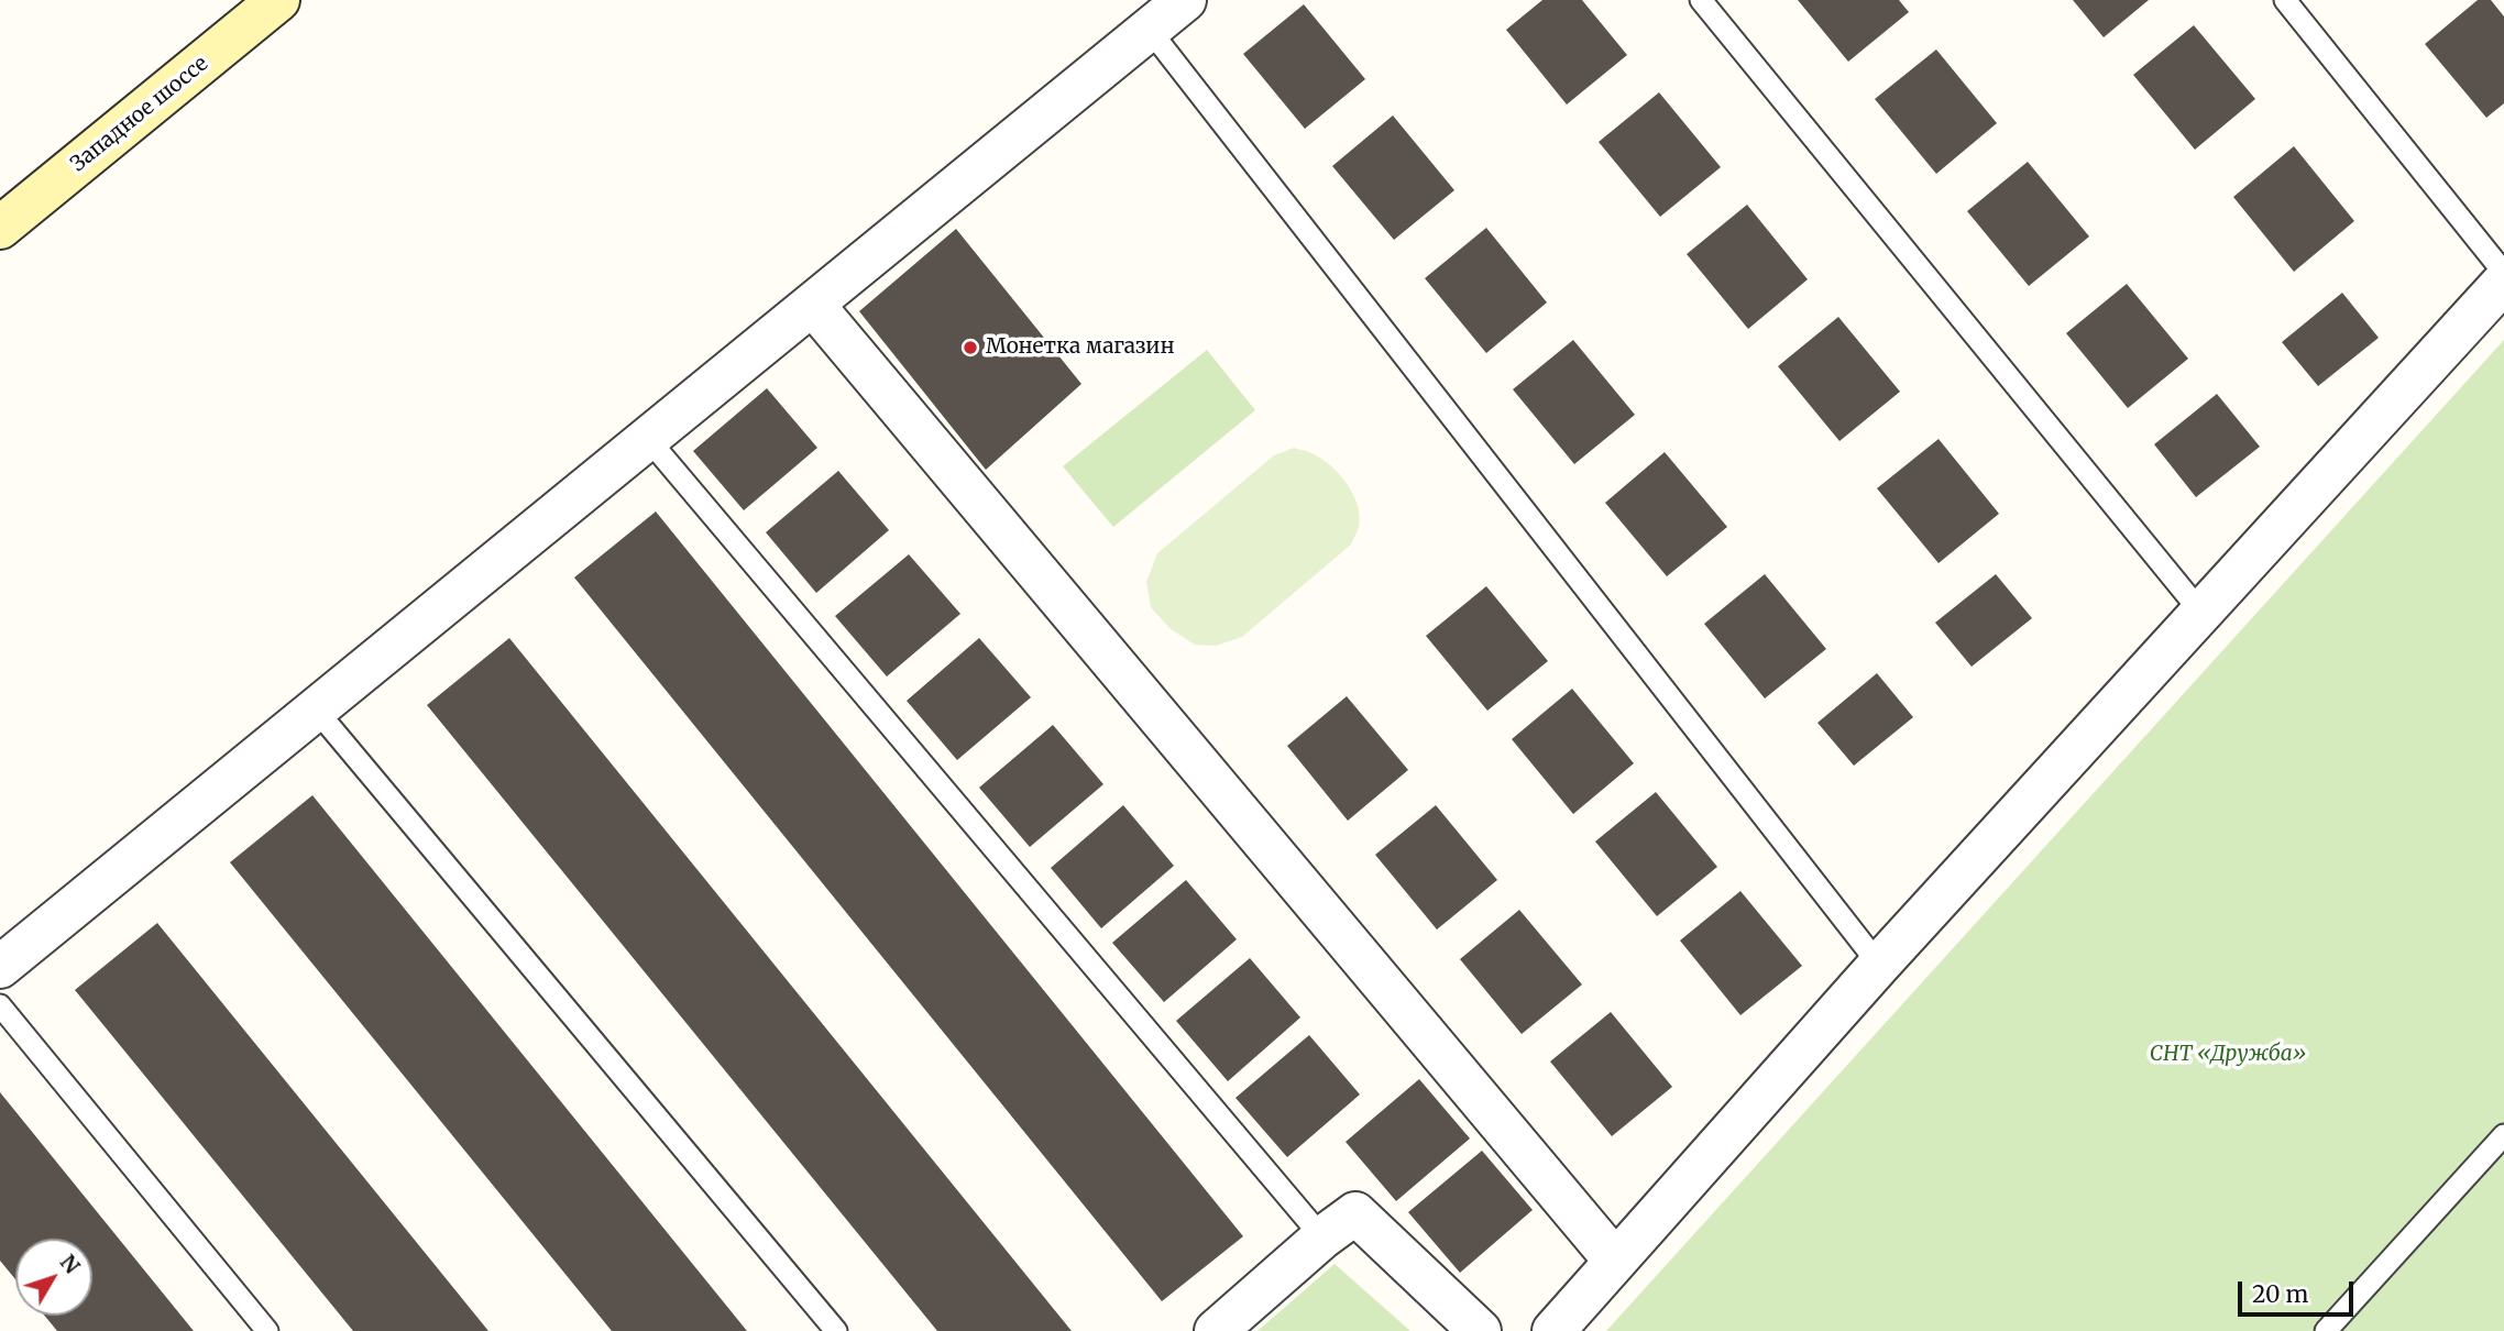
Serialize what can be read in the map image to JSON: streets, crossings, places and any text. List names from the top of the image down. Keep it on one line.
{"streets":{"main road":["Западное шоссе"]},"parks":["СНТ «Дружба»"],"places":["Монетка магазин"],"scale_bar":"20 m","north":"top right"}
